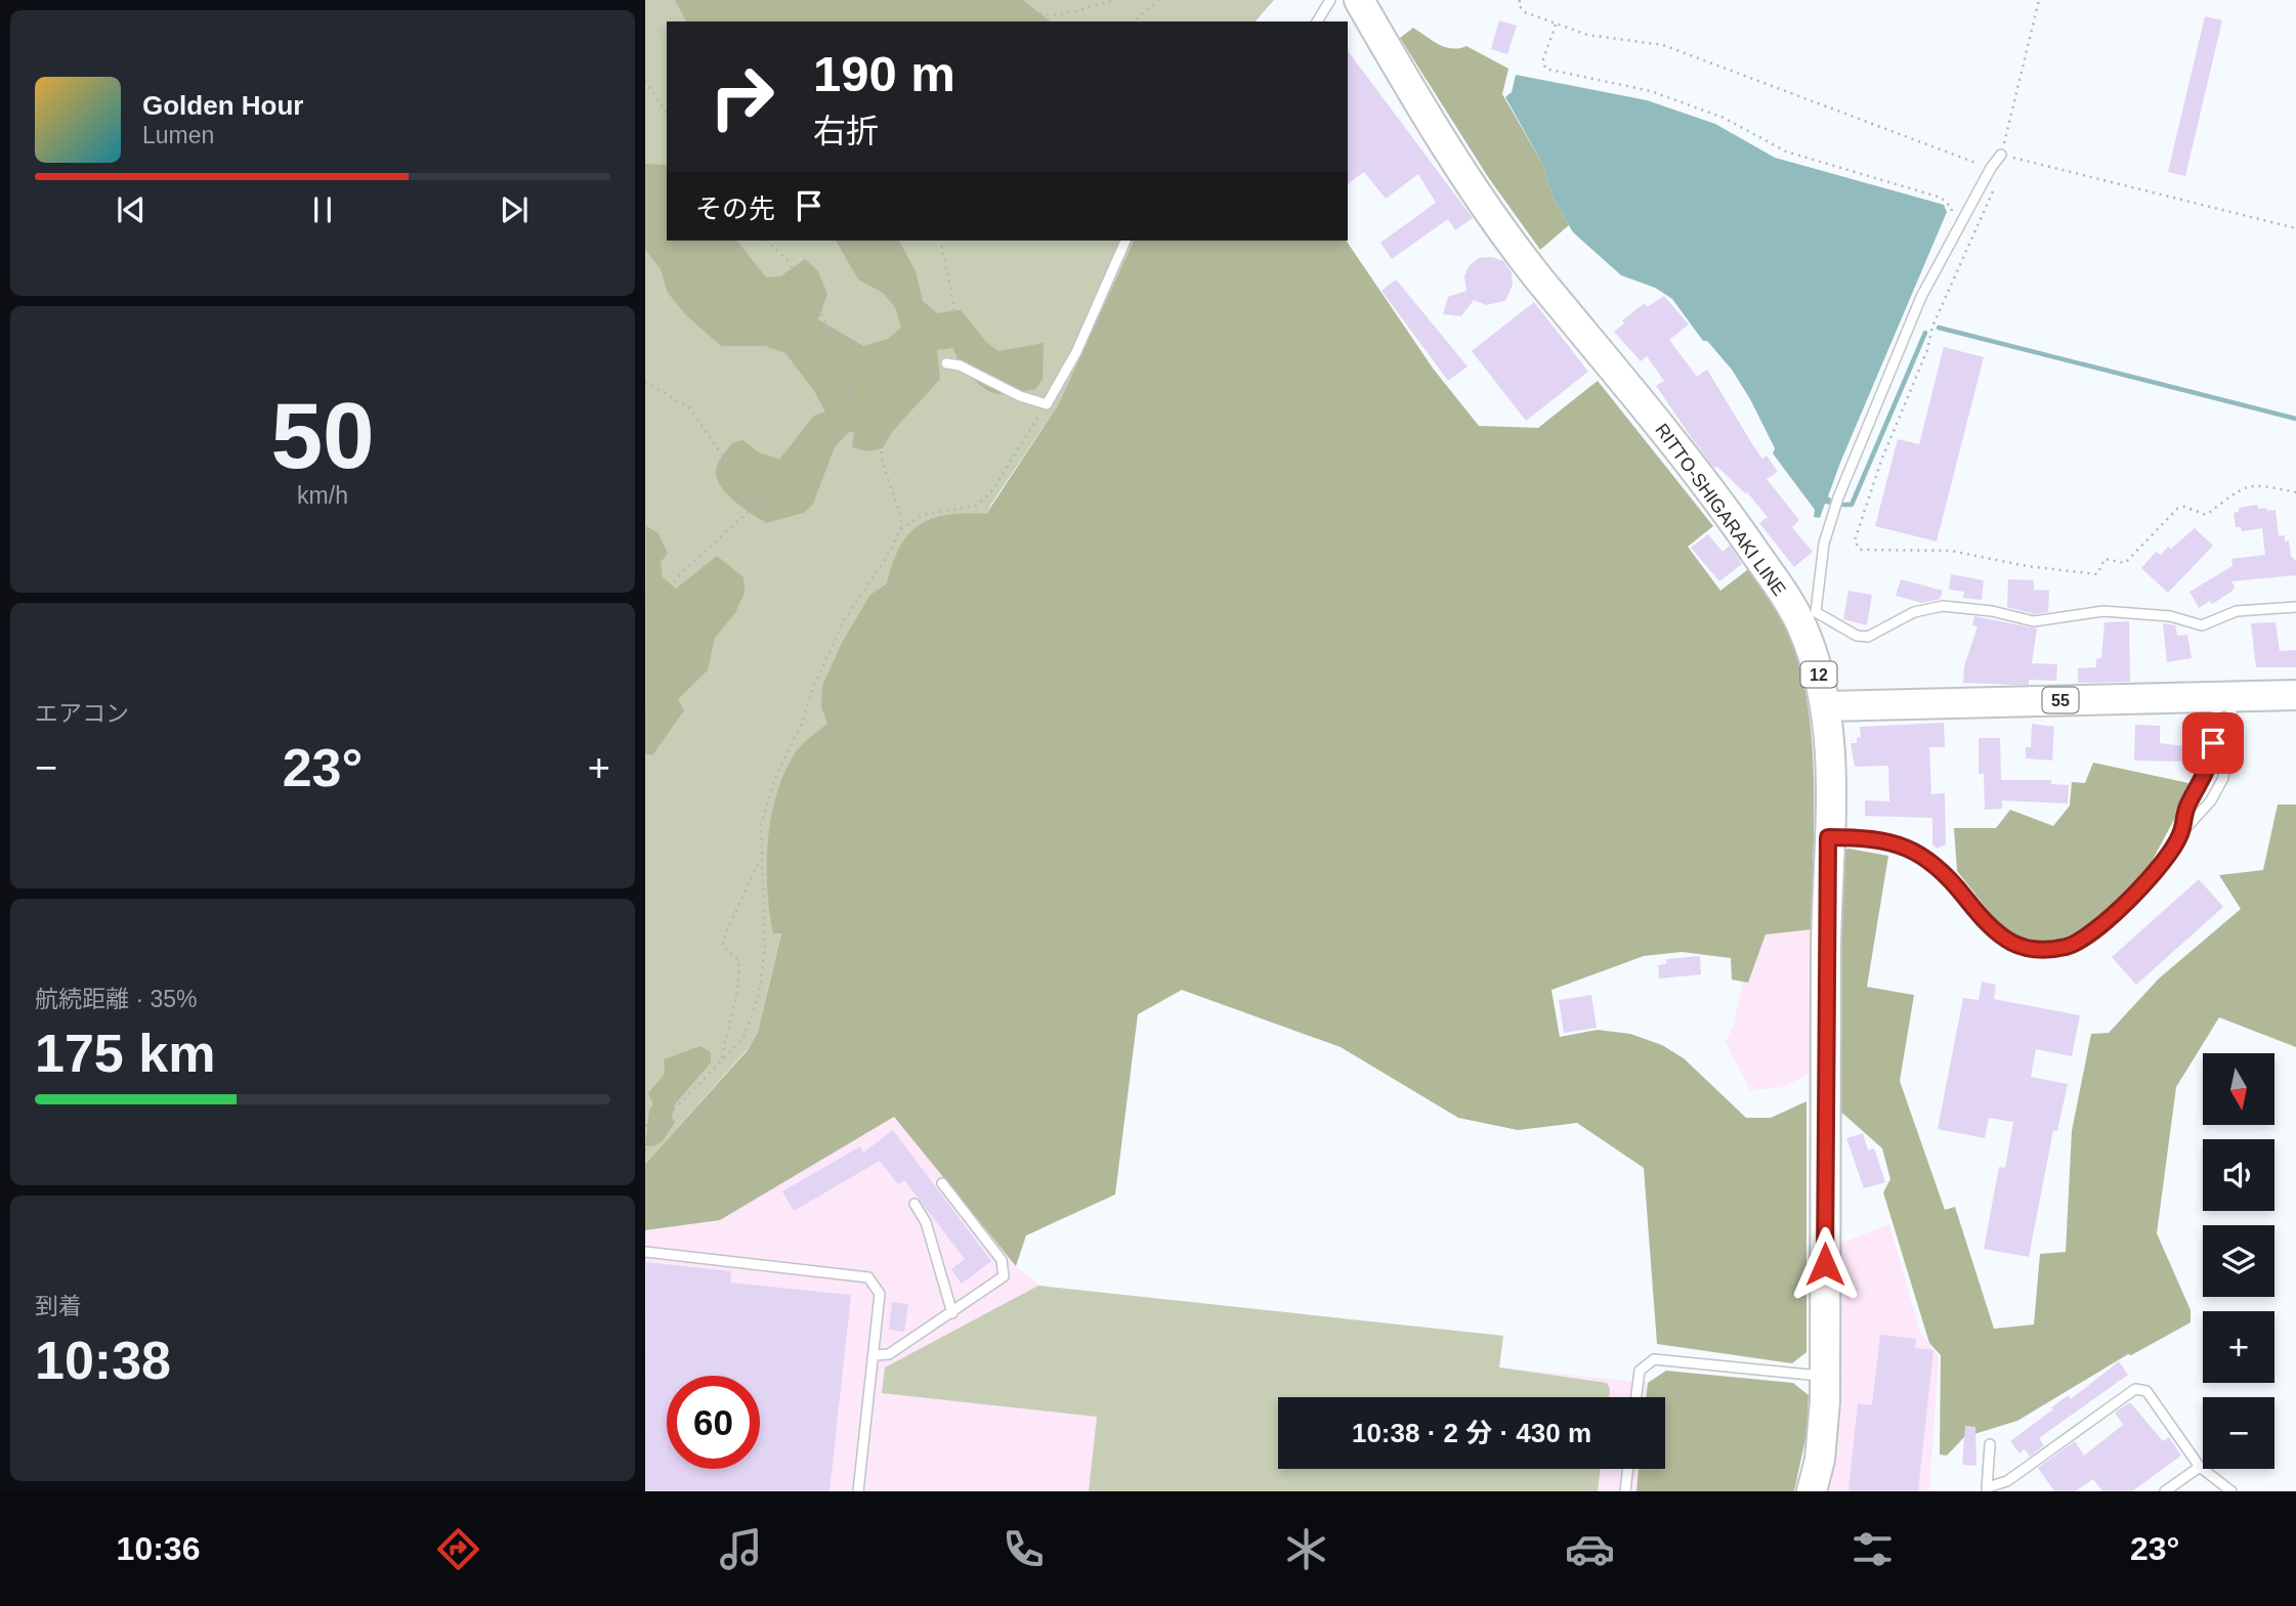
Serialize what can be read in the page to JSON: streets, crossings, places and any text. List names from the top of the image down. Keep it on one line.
{"streets":{"main road":["RITTO-SHIGARAKI LINE","12","55"]},"crossings":[["RITTO-SHIGARAKI LINE","55"]],"north":"bottom","page":{"turn":["190 m","右折"],"song":["Golden Hour","Lumen"],"then":"その先","tile":[["50","km/h"],"エアコン",["航続距離 · 35%","175 km"],["到着","10:38"]],"heat":["−","23°","+"],"map_buttons":["+","−"],"limit":"60","trip":"10:38 · 2 分 · 430 m","tabs":["10:36","23°"]}}
